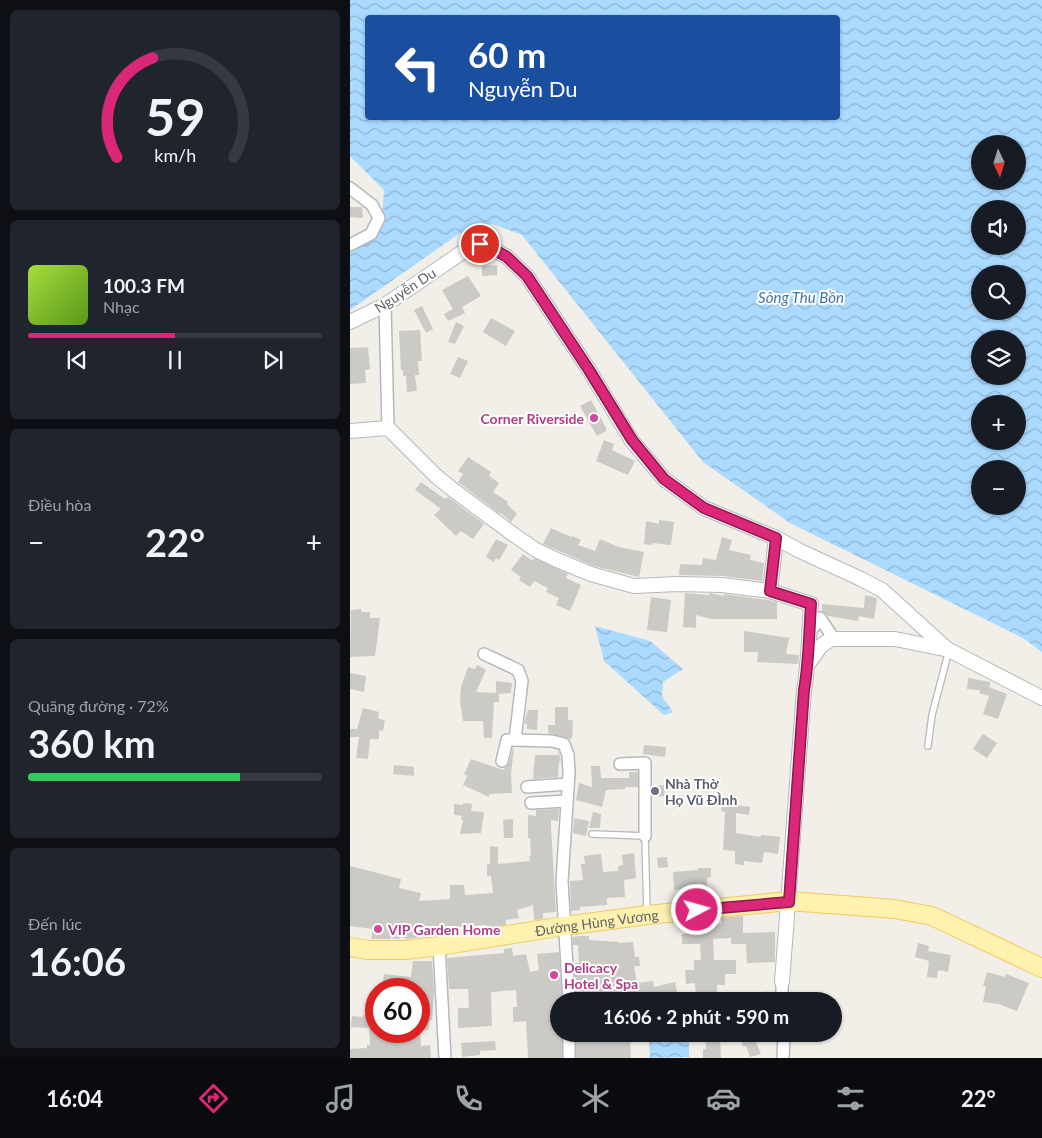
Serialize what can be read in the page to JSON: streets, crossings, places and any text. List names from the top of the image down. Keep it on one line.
{"streets":{"main road":["Đường Hùng Vương"],"street":["Nguyễn Du"]},"water":["Sông Thu Bồn"],"places":["Corner Riverside","Nhà Thờ Họ Vũ ĐÌnh","VIP Garden Home","Delicacy Hotel & Spa"],"north":"bottom","page":{"turn":["60 m","Nguyễn Du"],"map_buttons":["+","−"],"song":["100.3 FM","Nhạc"],"tile":["Điều hòa",["Quãng đường · 72%","360 km"],["Đến lúc","16:06"]],"heat":["−","22°","+"],"limit":"60","trip":"16:06 · 2 phút · 590 m","tabs":["16:04","22°"],"gauge":["59","km/h"]}}
